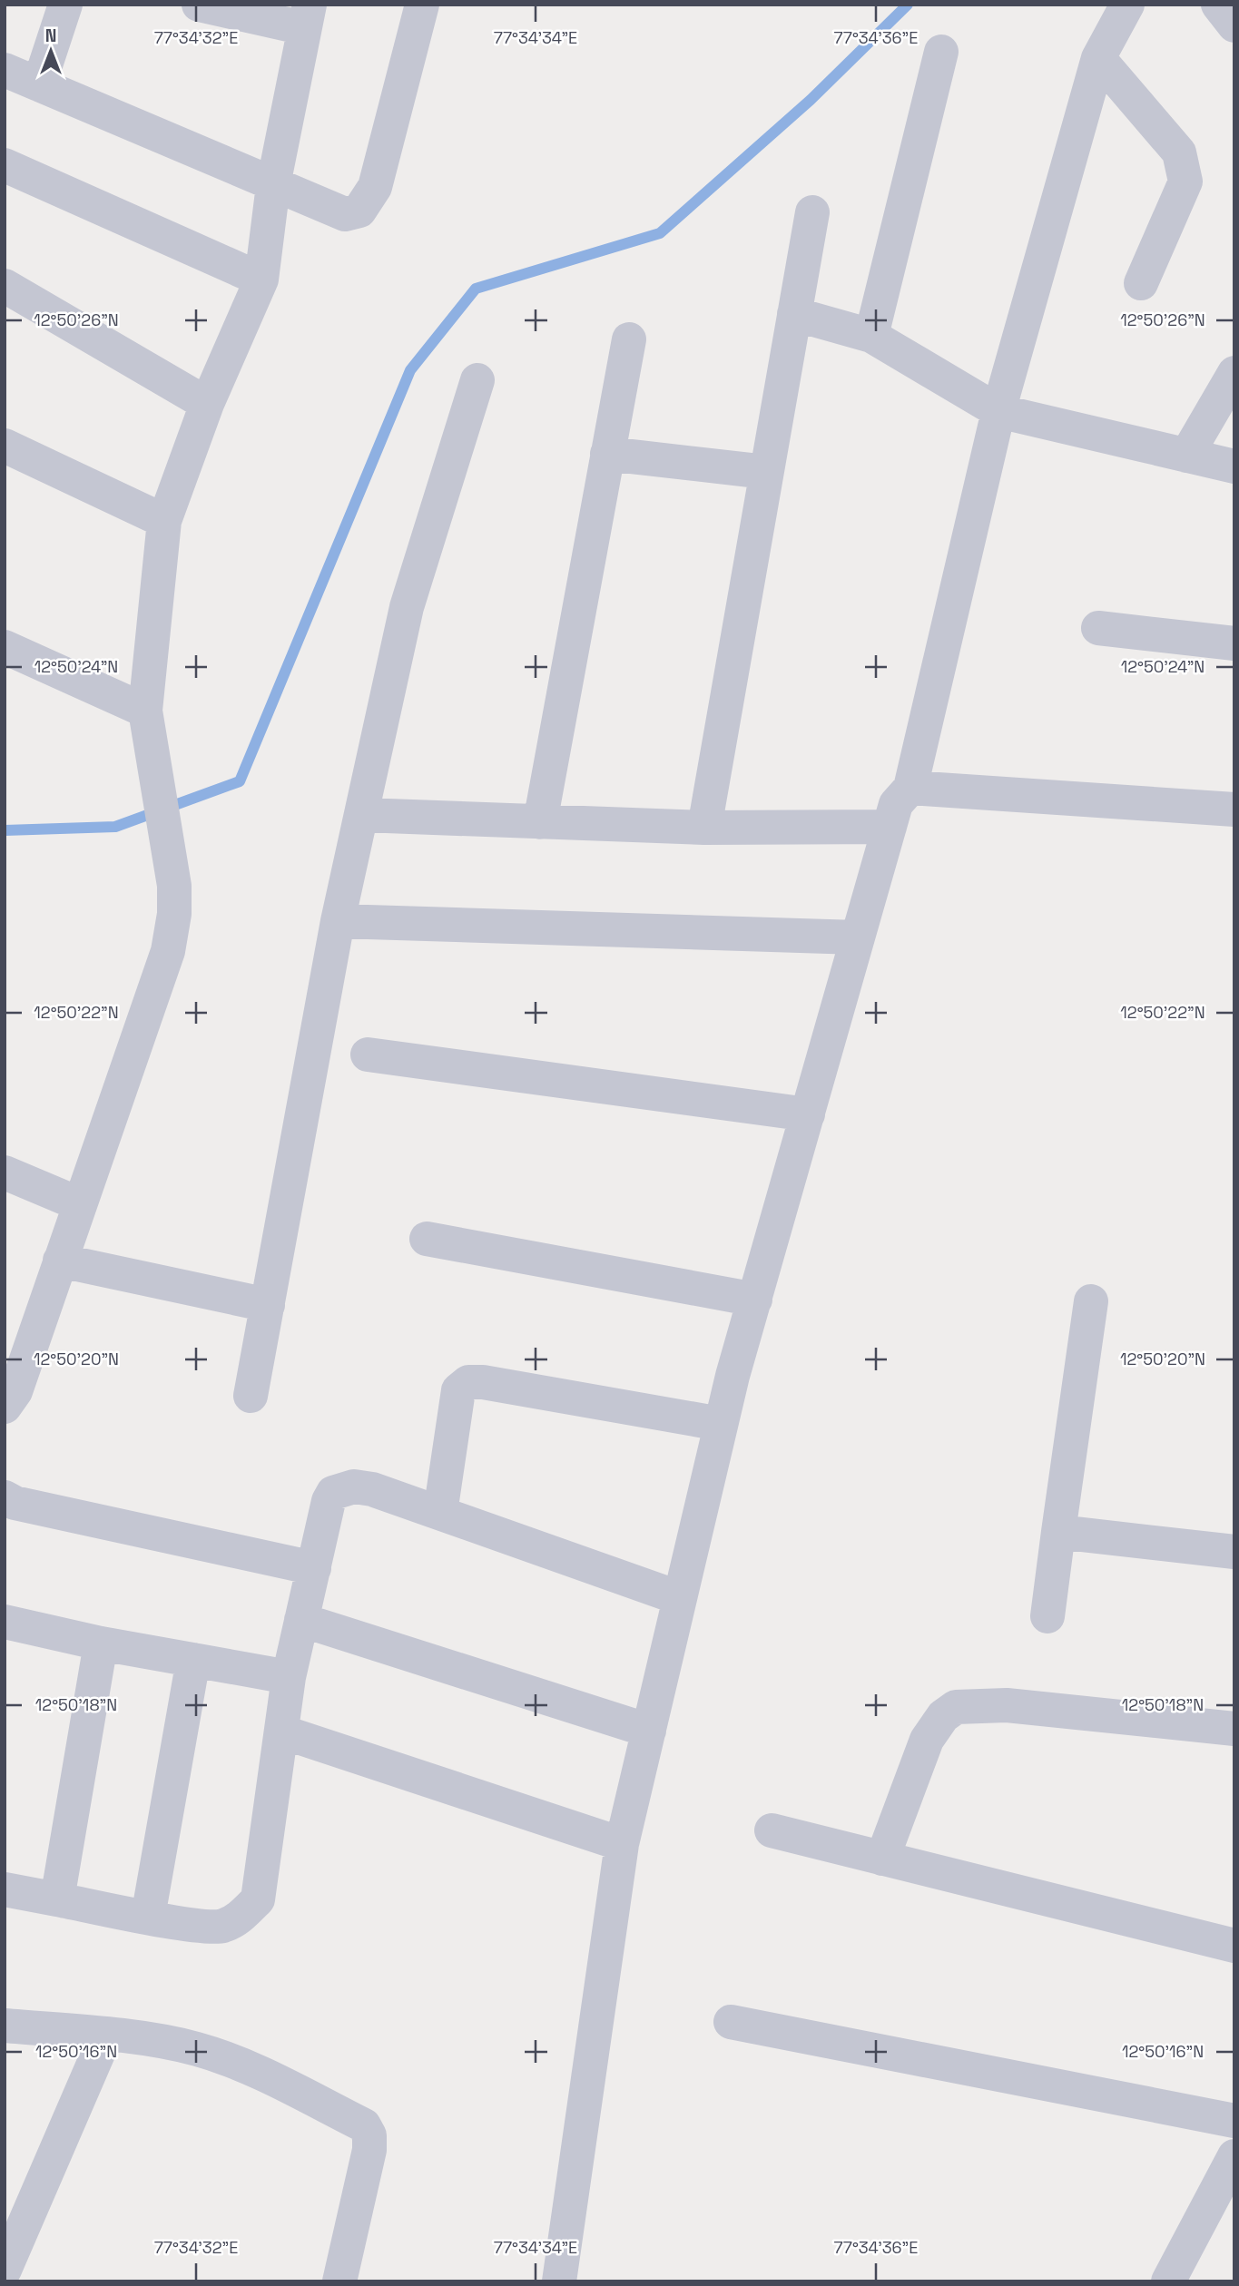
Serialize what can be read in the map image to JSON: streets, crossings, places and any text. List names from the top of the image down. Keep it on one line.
{"north":"top","coordinates":["77°34'32\"E","77°34'34\"E","77°34'36\"E","12°50'26\"N","12°50'24\"N","12°50'22\"N","12°50'20\"N","12°50'18\"N","12°50'16\"N"]}
